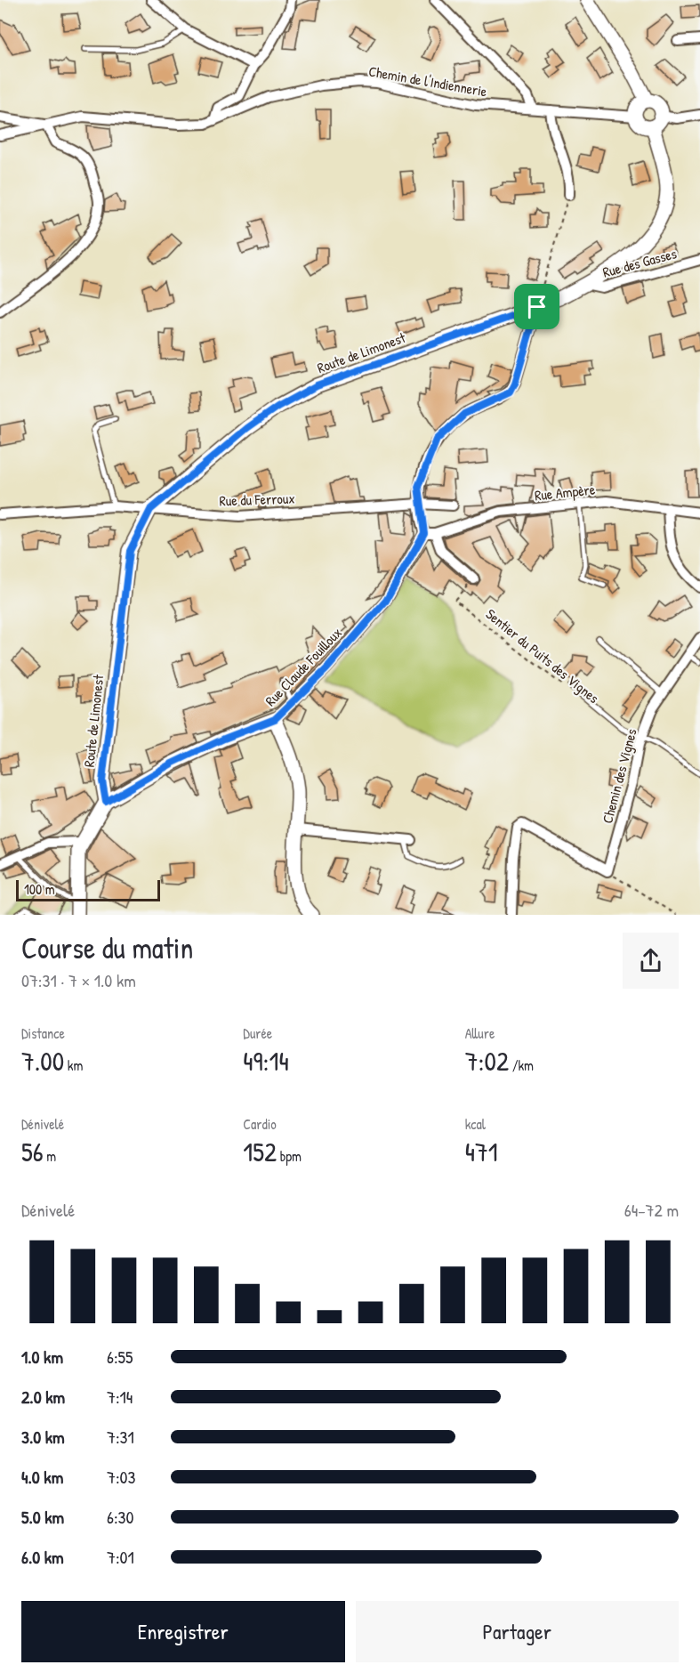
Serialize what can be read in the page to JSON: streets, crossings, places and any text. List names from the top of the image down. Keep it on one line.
{"streets":{"street":["Chemin de l'Indiennerie","Rue des Gasses","Route de Limonest","Rue Ampère","Rue du Ferroux","Rue Claude Fouilloux","Chemin des Vignes"],"path":["Sentier du Puits des Vignes"]},"crossings":[["Chemin de l'Indiennerie","Route de Limonest"],["Rue des Gasses","Route de Limonest"],["Route de Limonest","Rue du Ferroux"],["Route de Limonest","Rue Claude Fouilloux"],["Rue Ampère","Rue Claude Fouilloux"]],"scale_bar":"100 m","page":{"scale":"100 m","heading":["Course du matin","07:31 · 7 × 1.0 km"],"stats":[["Distance","7.00 km"],["Durée","49:14"],["Allure","7:02 /km"],["Dénivelé","56 m"],["Cardio","152 bpm"],["kcal","471"]],"chart":["Dénivelé","64–72 m"],"list":[{"name":"1.0 km","note":"6:55"},{"name":"2.0 km","note":"7:14"},{"name":"3.0 km","note":"7:31"},{"name":"4.0 km","note":"7:03"},{"name":"5.0 km","note":"6:30"},{"name":"6.0 km","note":"7:01"}],"buttons":["Enregistrer","Partager"]}}
